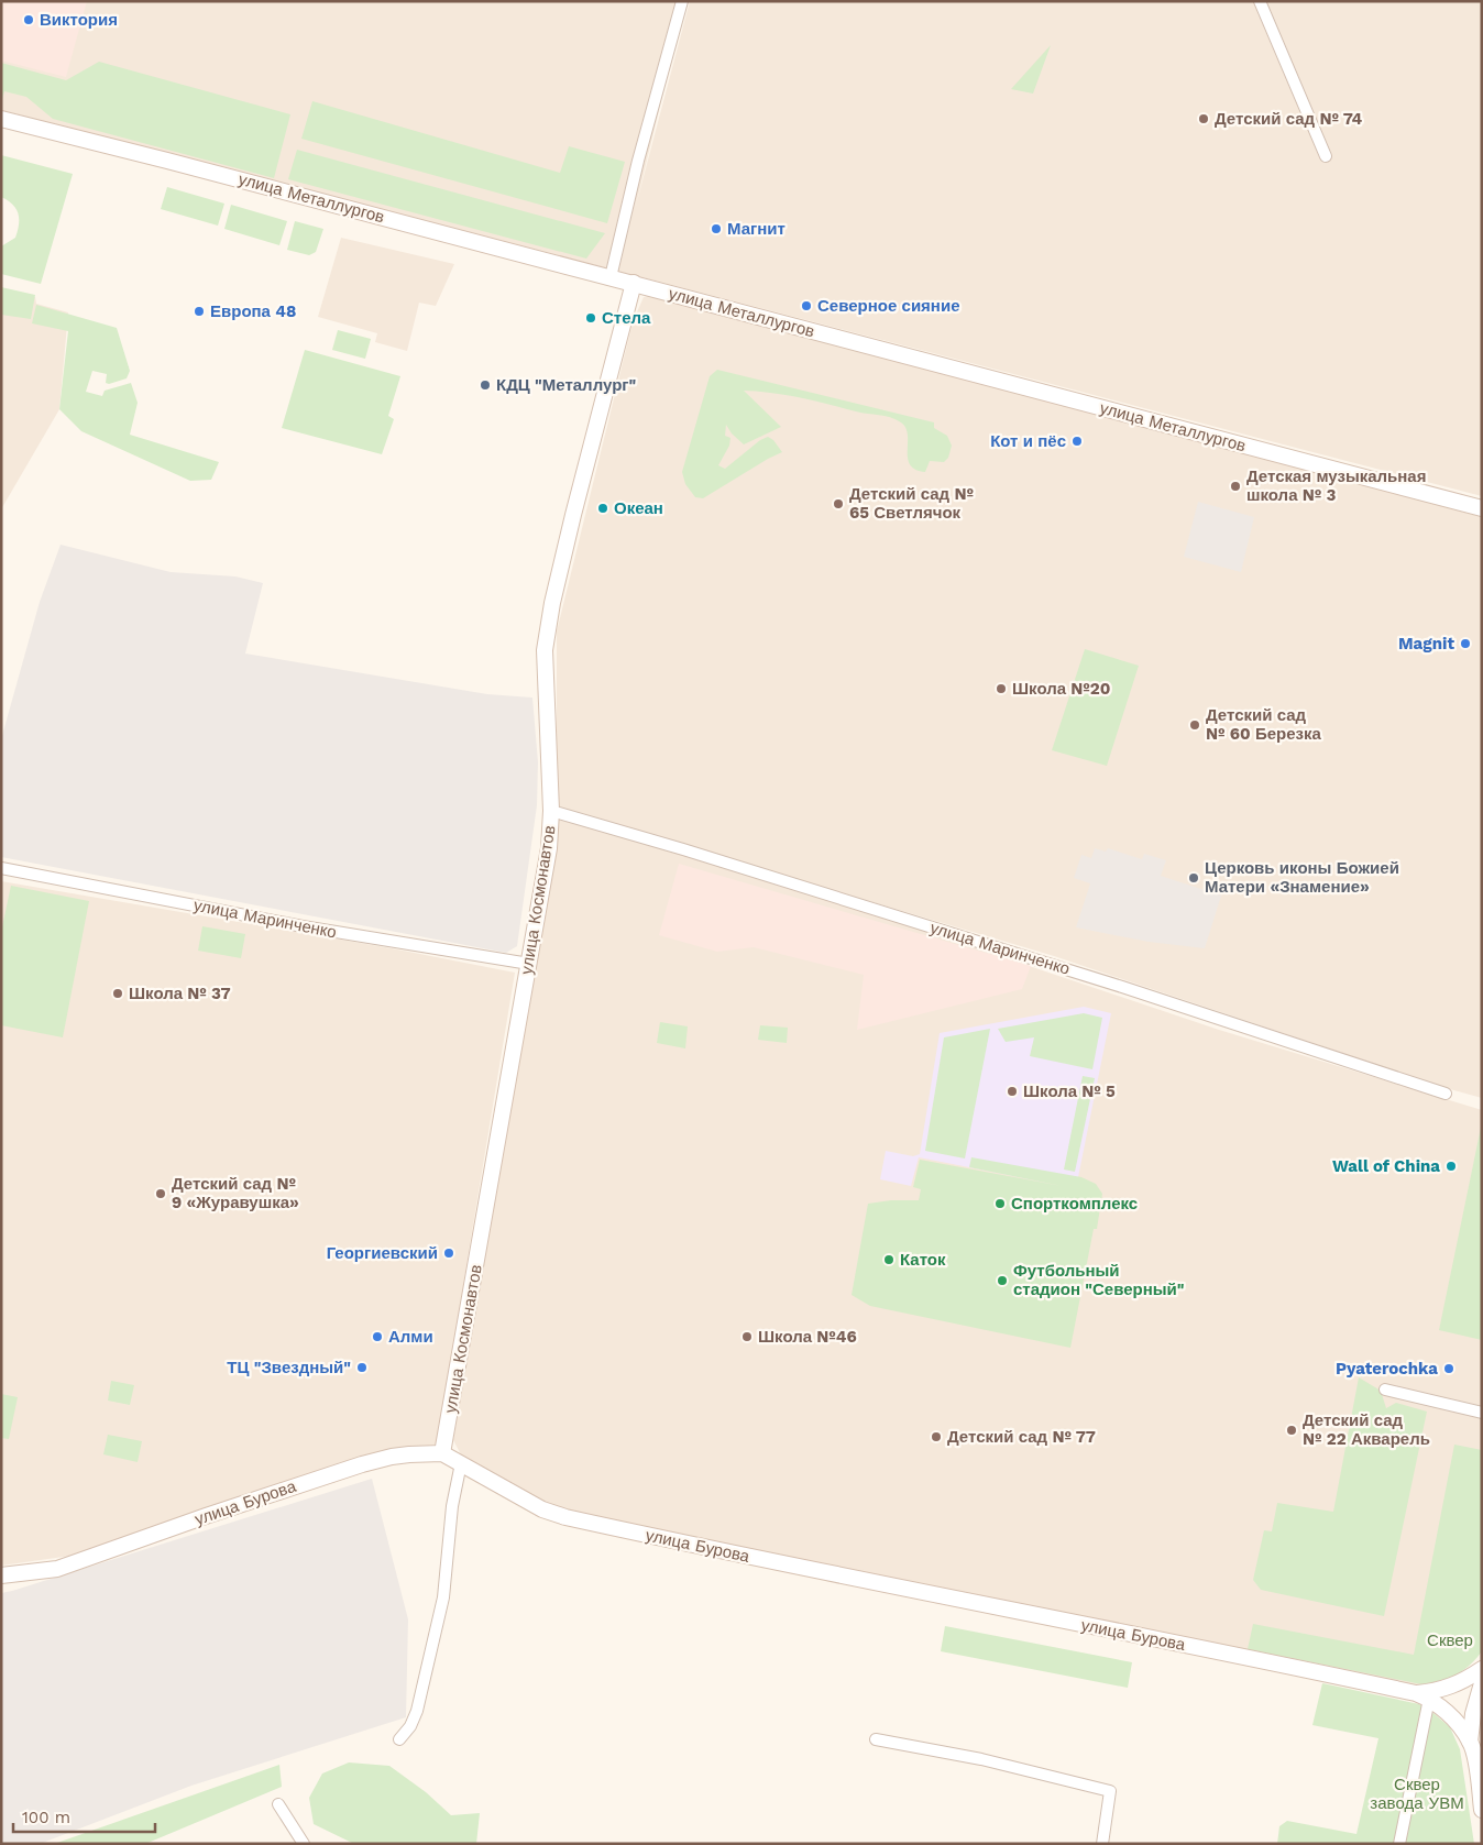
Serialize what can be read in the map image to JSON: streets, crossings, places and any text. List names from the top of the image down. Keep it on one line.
{"streets":{"main road":["улица Металлургов","улица Космонавтов","улица Бурова"],"street":["улица Маринченко"]},"crossings":[["улица Металлургов","улица Космонавтов"],["улица Космонавтов","улица Маринченко"],["улица Космонавтов","улица Бурова"]],"parks":["Сквер","Сквер завода УВМ"],"places":["Виктория","Детский сад № 74","Магнит","Северное сияние","Европа 48","Стела","КДЦ \"Металлург\"","Кот и пёс","Детская музыкальная школа № 3","Детский сад № 65 Светлячок","Океан","Magnit","Школа №20","Детский сад № 60 Березка","Церковь иконы Божией Матери «Знамение»","Школа № 37","Школа № 5","Wall of China","Детский сад № 9 «Журавушка»","Спорткомплекс","Георгиевский","Каток","Футбольный стадион \"Северный\"","Алми","Школа №46","ТЦ \"Звездный\"","Pyaterochka","Детский сад № 22 Акварель","Детский сад № 77"],"scale_bar":"100 m"}
